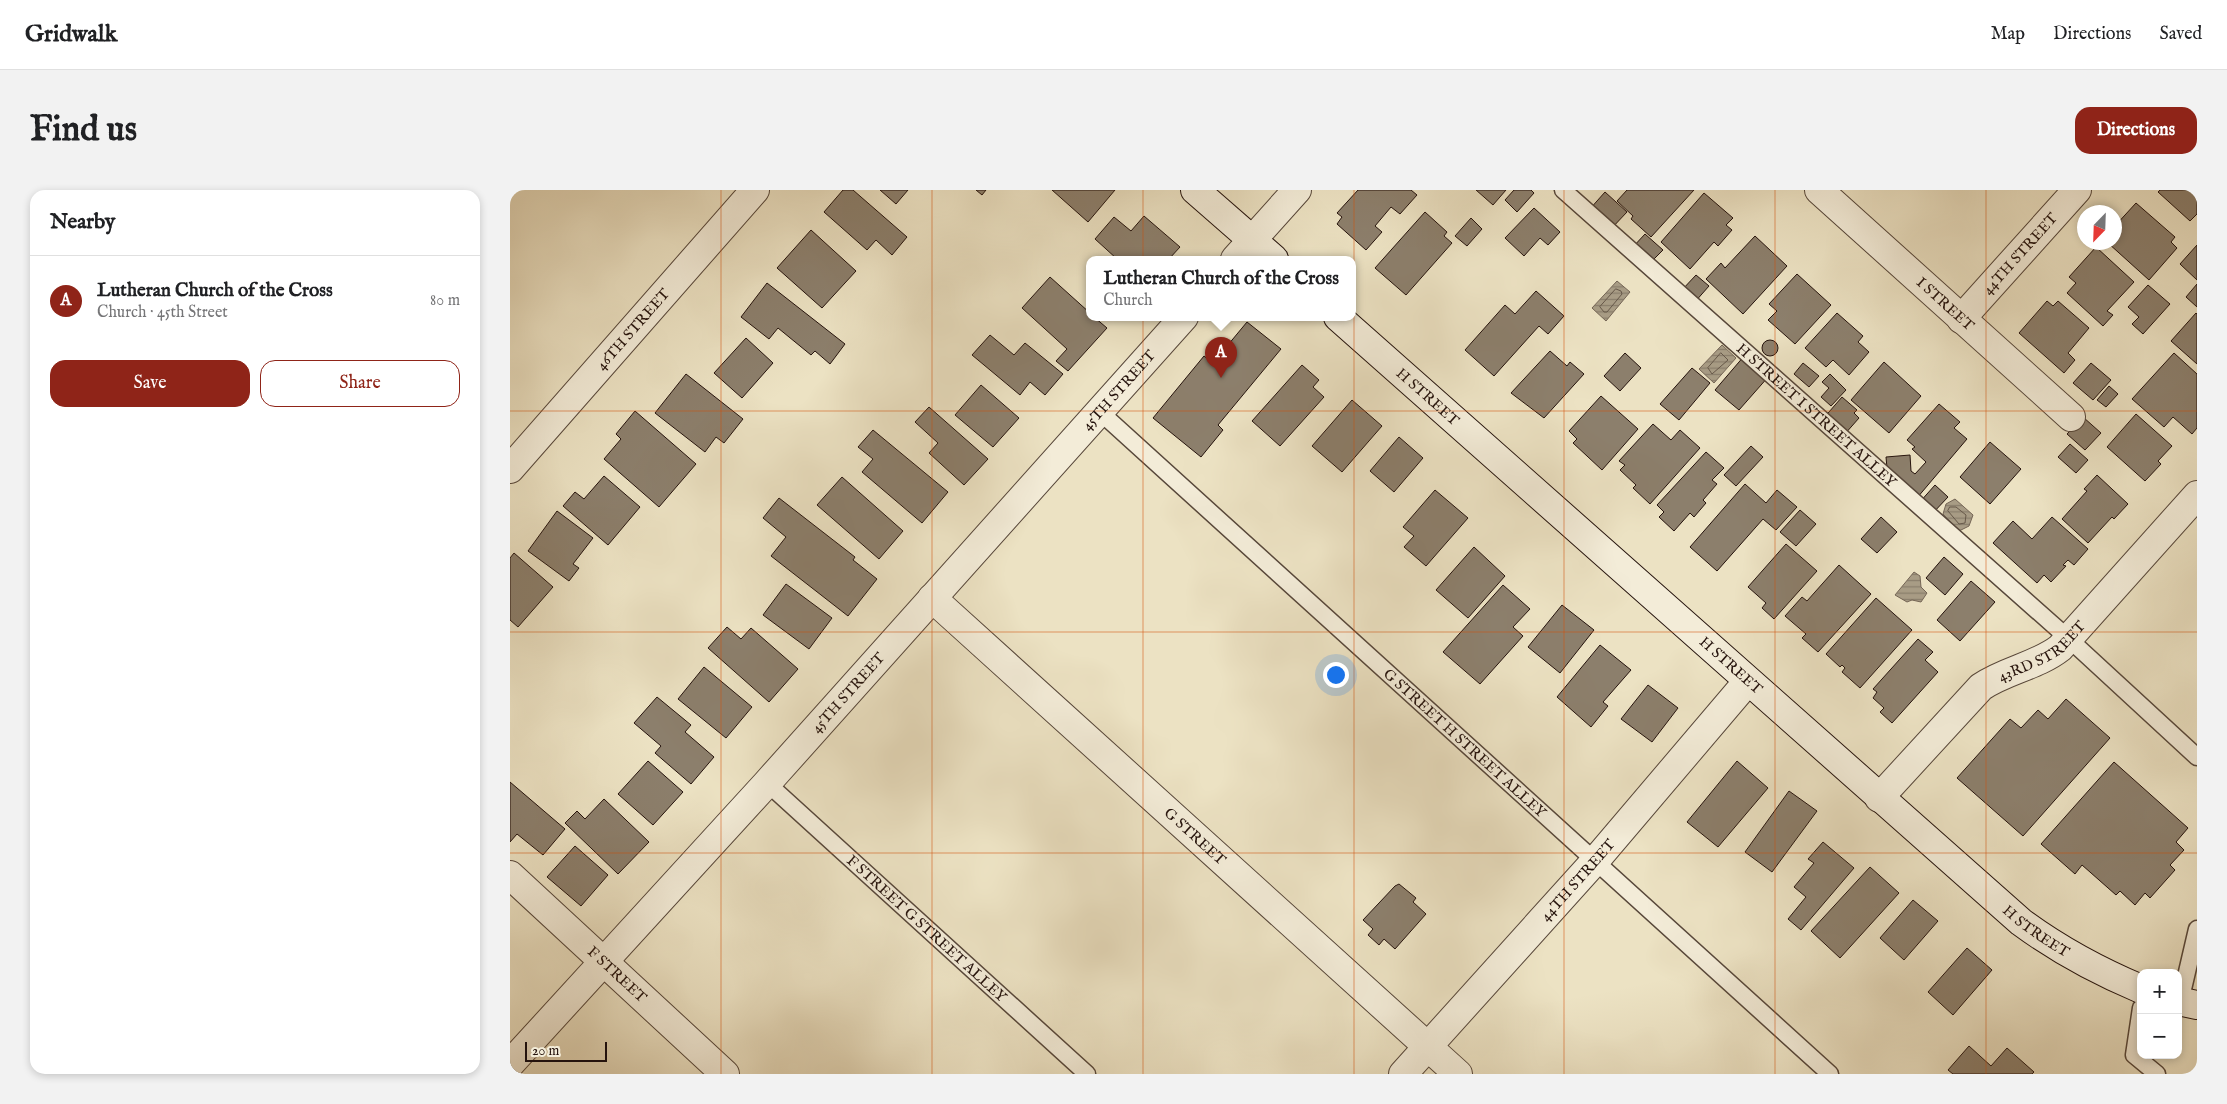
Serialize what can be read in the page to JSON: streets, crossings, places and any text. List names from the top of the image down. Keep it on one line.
{"streets":{"street":["44TH STREET","I STREET","46TH STREET","45TH STREET","H STREET","43RD STREET","G STREET","F STREET"],"lane":["H STREET I STREET ALLEY","G STREET H STREET ALLEY","F STREET G STREET ALLEY"]},"crossings":[["44TH STREET","I STREET"],["44TH STREET","H STREET"],["44TH STREET","G STREET H STREET ALLEY"],["44TH STREET","G STREET"],["45TH STREET","G STREET H STREET ALLEY"],["45TH STREET","G STREET"],["45TH STREET","F STREET G STREET ALLEY"],["45TH STREET","F STREET"],["H STREET","43RD STREET"],["H STREET I STREET ALLEY","43RD STREET"]],"scale_bar":"20 m","north":"bottom left","page":{"header":"Gridwalk","nav":["Map","Directions","Saved"],"buttons":["Directions",["Save","Share"]],"title":"Find us","heading":"Nearby","list":[{"mark":"A","name":"Lutheran Church of the Cross","note":"Church · 45th Street","value":"80 m"}],"popup":["Lutheran Church of the Cross","Church"],"pins":"A","map_buttons":["+","−"],"scale":"20 m"}}
